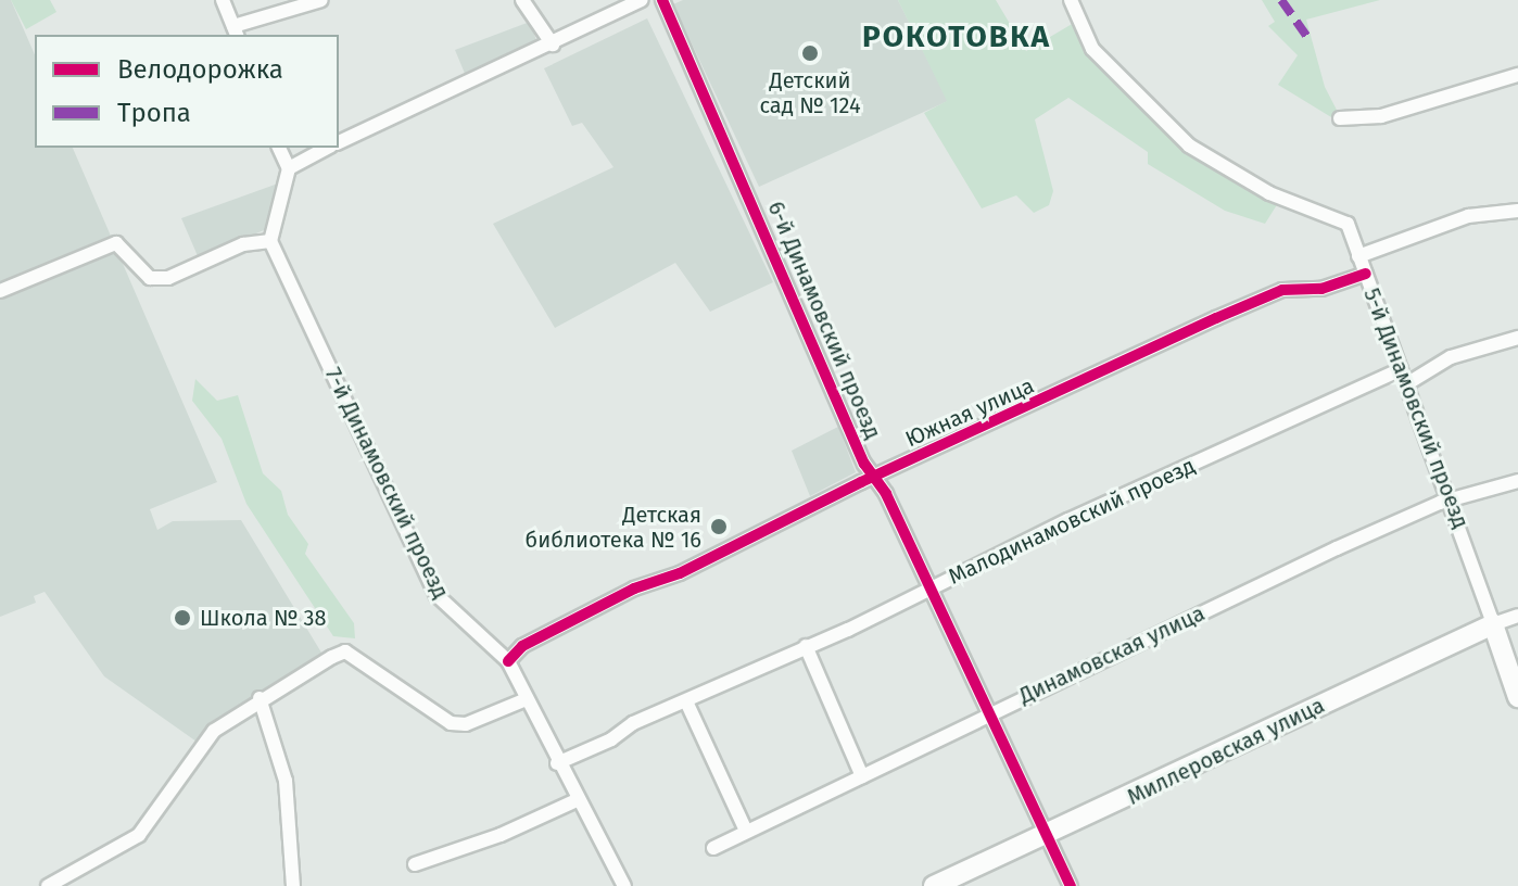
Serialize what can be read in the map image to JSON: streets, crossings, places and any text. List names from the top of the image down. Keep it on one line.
{"streets":{"street":["6-й Динамовский проезд","5-й Динамовский проезд","Южная улица","7-й Динамовский проезд","Малодинамовский проезд","Динамовская улица","Миллеровская улица"]},"crossings":[["6-й Динамовский проезд","Южная улица"],["6-й Динамовский проезд","Малодинамовский проезд"],["6-й Динамовский проезд","Динамовская улица"],["6-й Динамовский проезд","Миллеровская улица"],["5-й Динамовский проезд","Южная улица"],["5-й Динамовский проезд","Малодинамовский проезд"],["5-й Динамовский проезд","Динамовская улица"],["5-й Динамовский проезд","Миллеровская улица"],["Южная улица","7-й Динамовский проезд"],["7-й Динамовский проезд","Малодинамовский проезд"]],"districts":["РОКОТОВКА"],"places":["Детский сад № 124","Детская библиотека № 16","Школа № 38"],"legend":["Велодорожка","Тропа"]}
